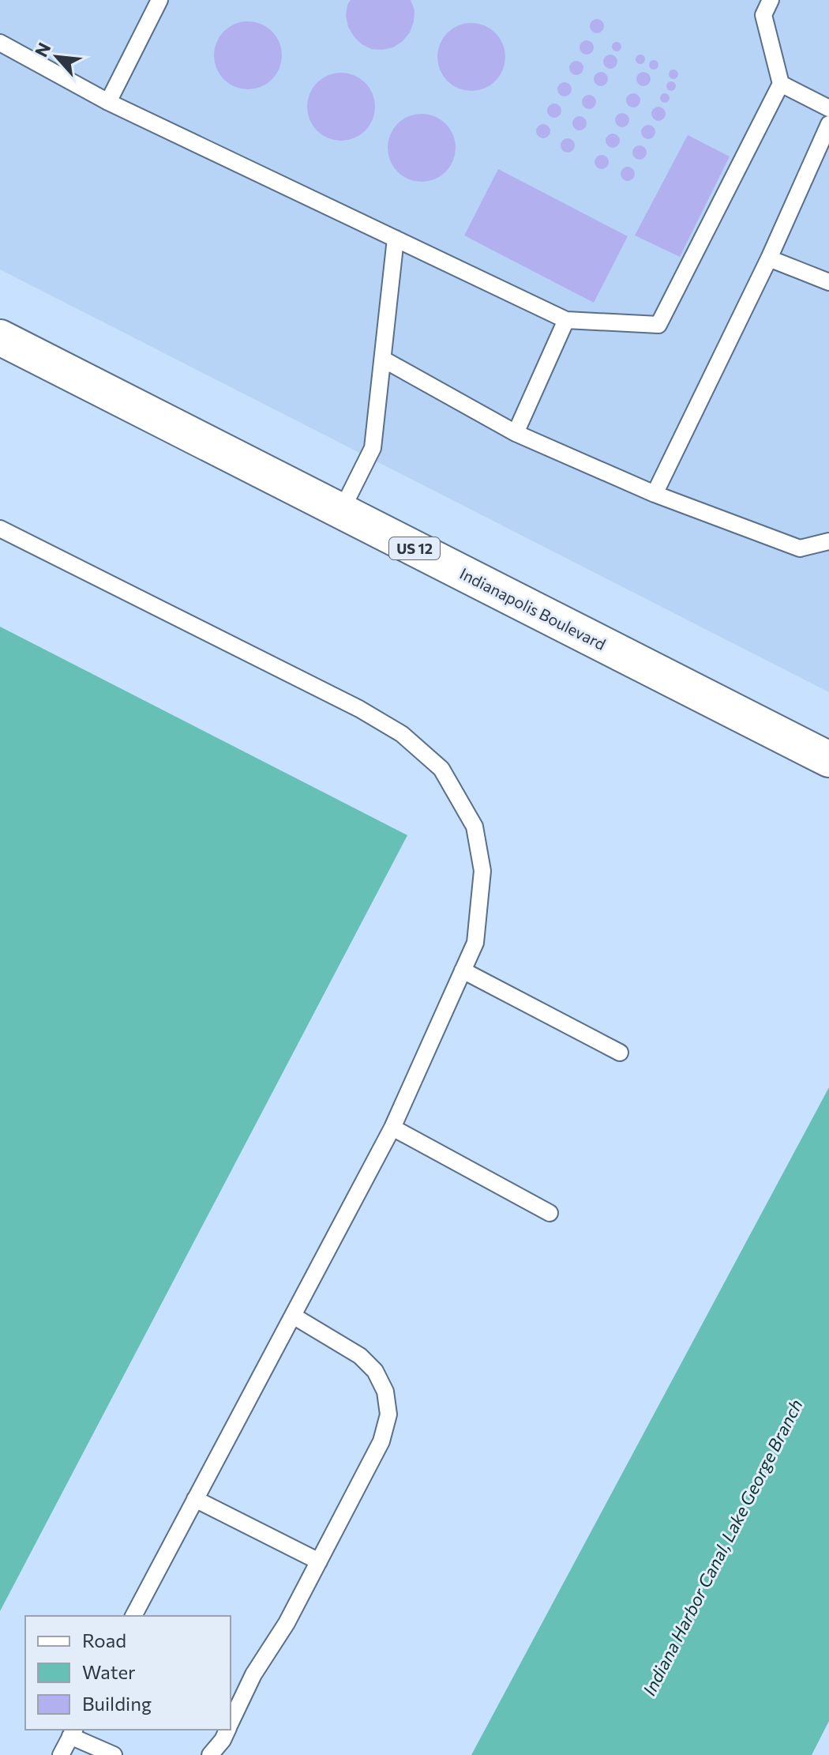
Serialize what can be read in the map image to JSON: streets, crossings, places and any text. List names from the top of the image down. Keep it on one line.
{"streets":{"main road":["US 12","Indianapolis Boulevard"]},"water":["Indiana Harbor Canal, Lake George Branch"],"legend":["Road","Water","Building"],"north":"top left"}
